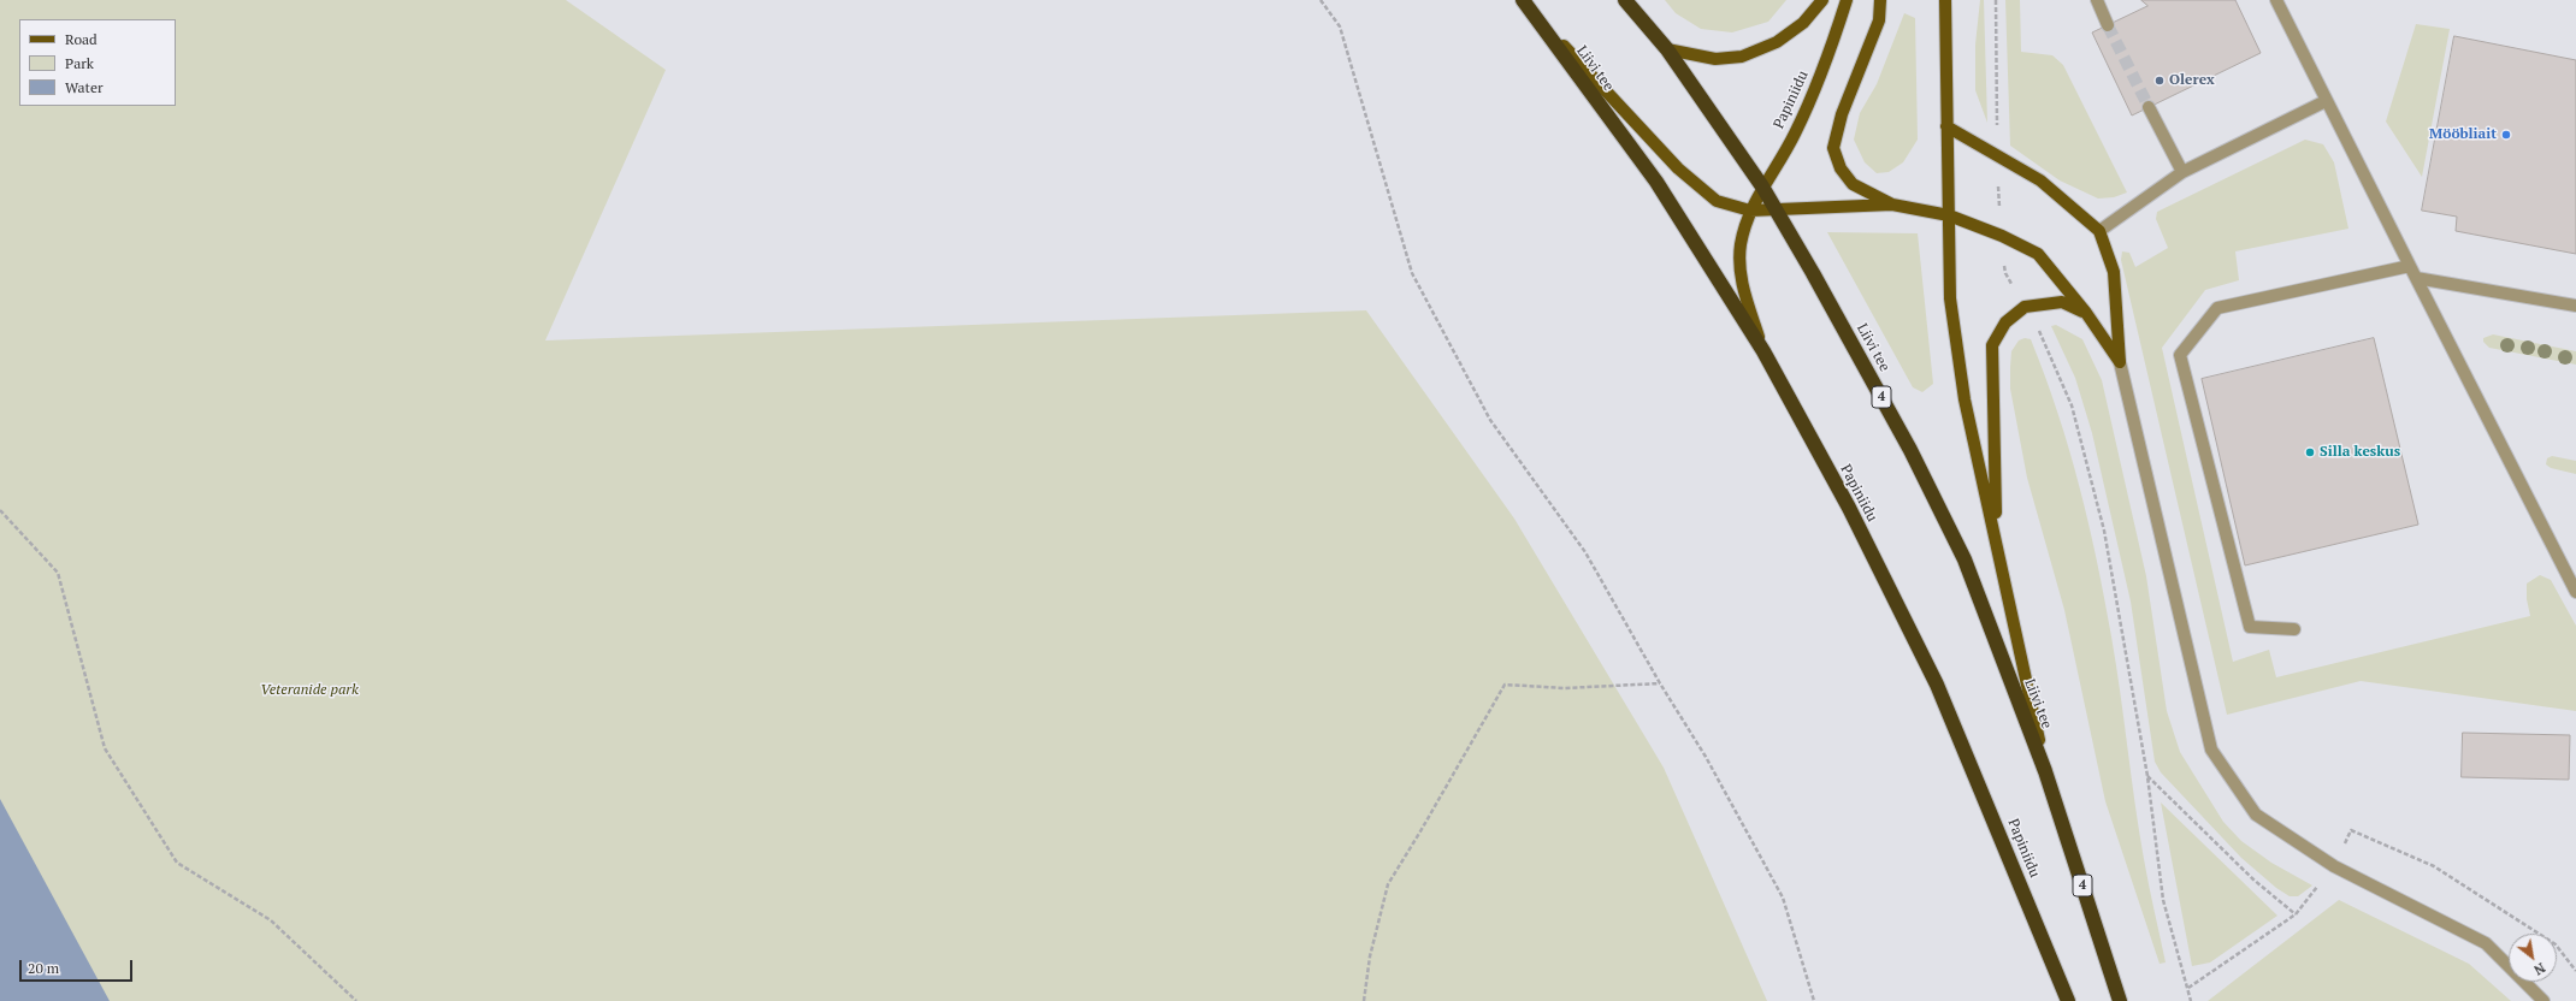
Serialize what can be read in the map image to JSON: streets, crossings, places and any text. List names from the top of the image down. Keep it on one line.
{"streets":{"highway":["Liivi tee","Papiniidu","4"]},"crossings":[["Liivi tee","Papiniidu"],["Liivi tee","4"]],"parks":["Veteranide park"],"places":["Olerex","Mööbliait","Silla keskus"],"legend":["Road","Park","Water"],"scale_bar":"20 m","north":"bottom right"}
